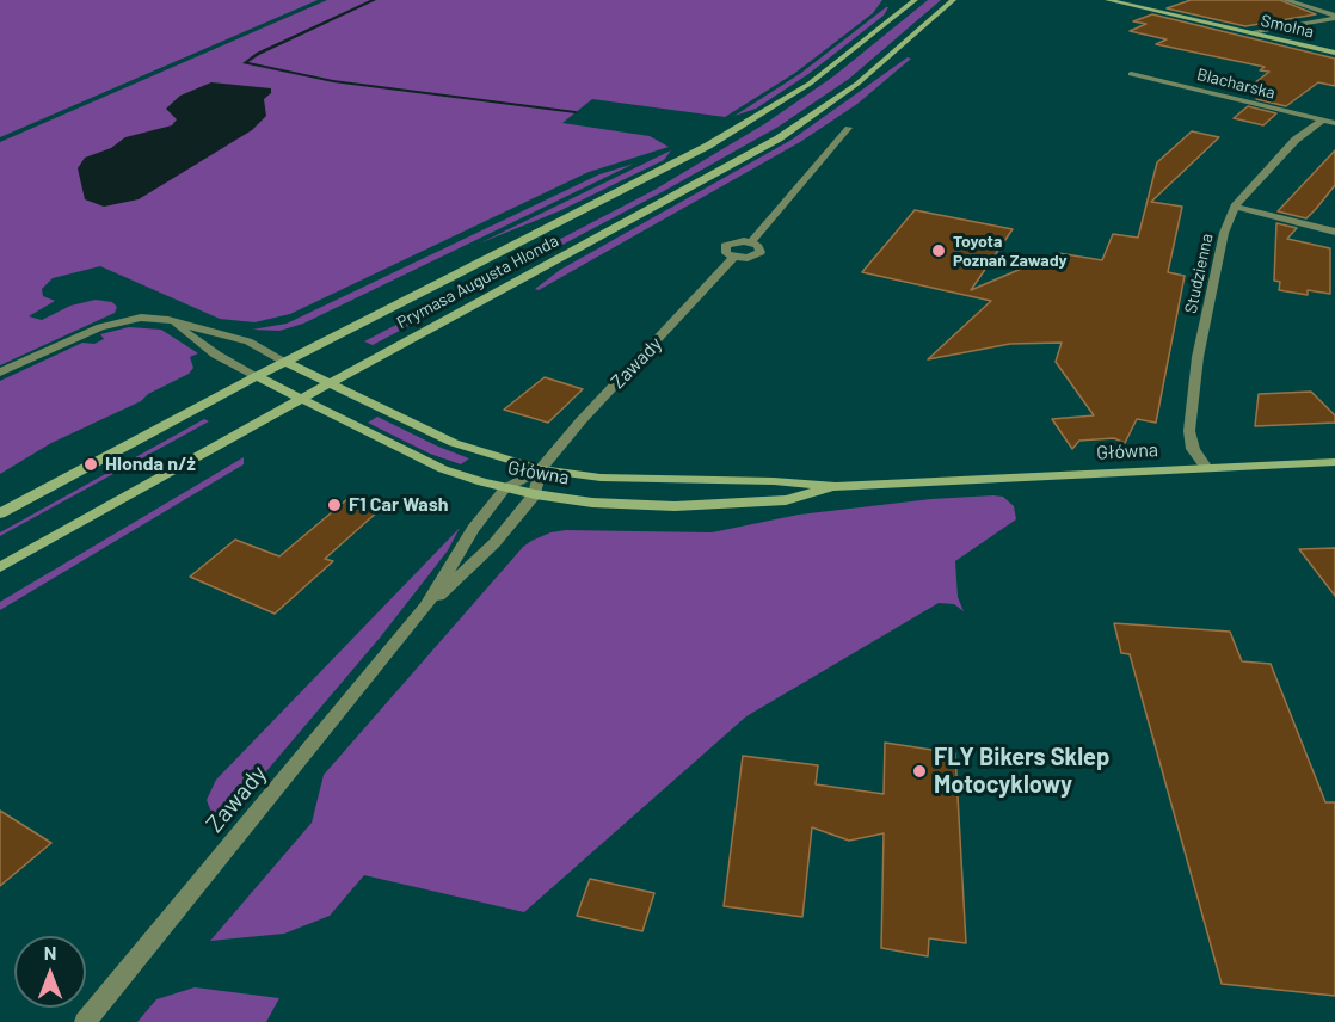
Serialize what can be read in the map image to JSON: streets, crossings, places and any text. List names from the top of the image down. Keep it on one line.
{"streets":{"main road":["Smolna","Prymasa Augusta Hlonda","Główna"],"street":["Blacharska","Studzienna","Zawady"]},"crossings":[["Blacharska","Studzienna"],["Studzienna","Główna"],["Prymasa Augusta Hlonda","Główna"],["Zawady","Główna"]],"places":["Toyota Poznań Zawady","Hlonda n/ż","F1 Car Wash","FLY Bikers Sklep Motocyklowy"],"north":"top"}
